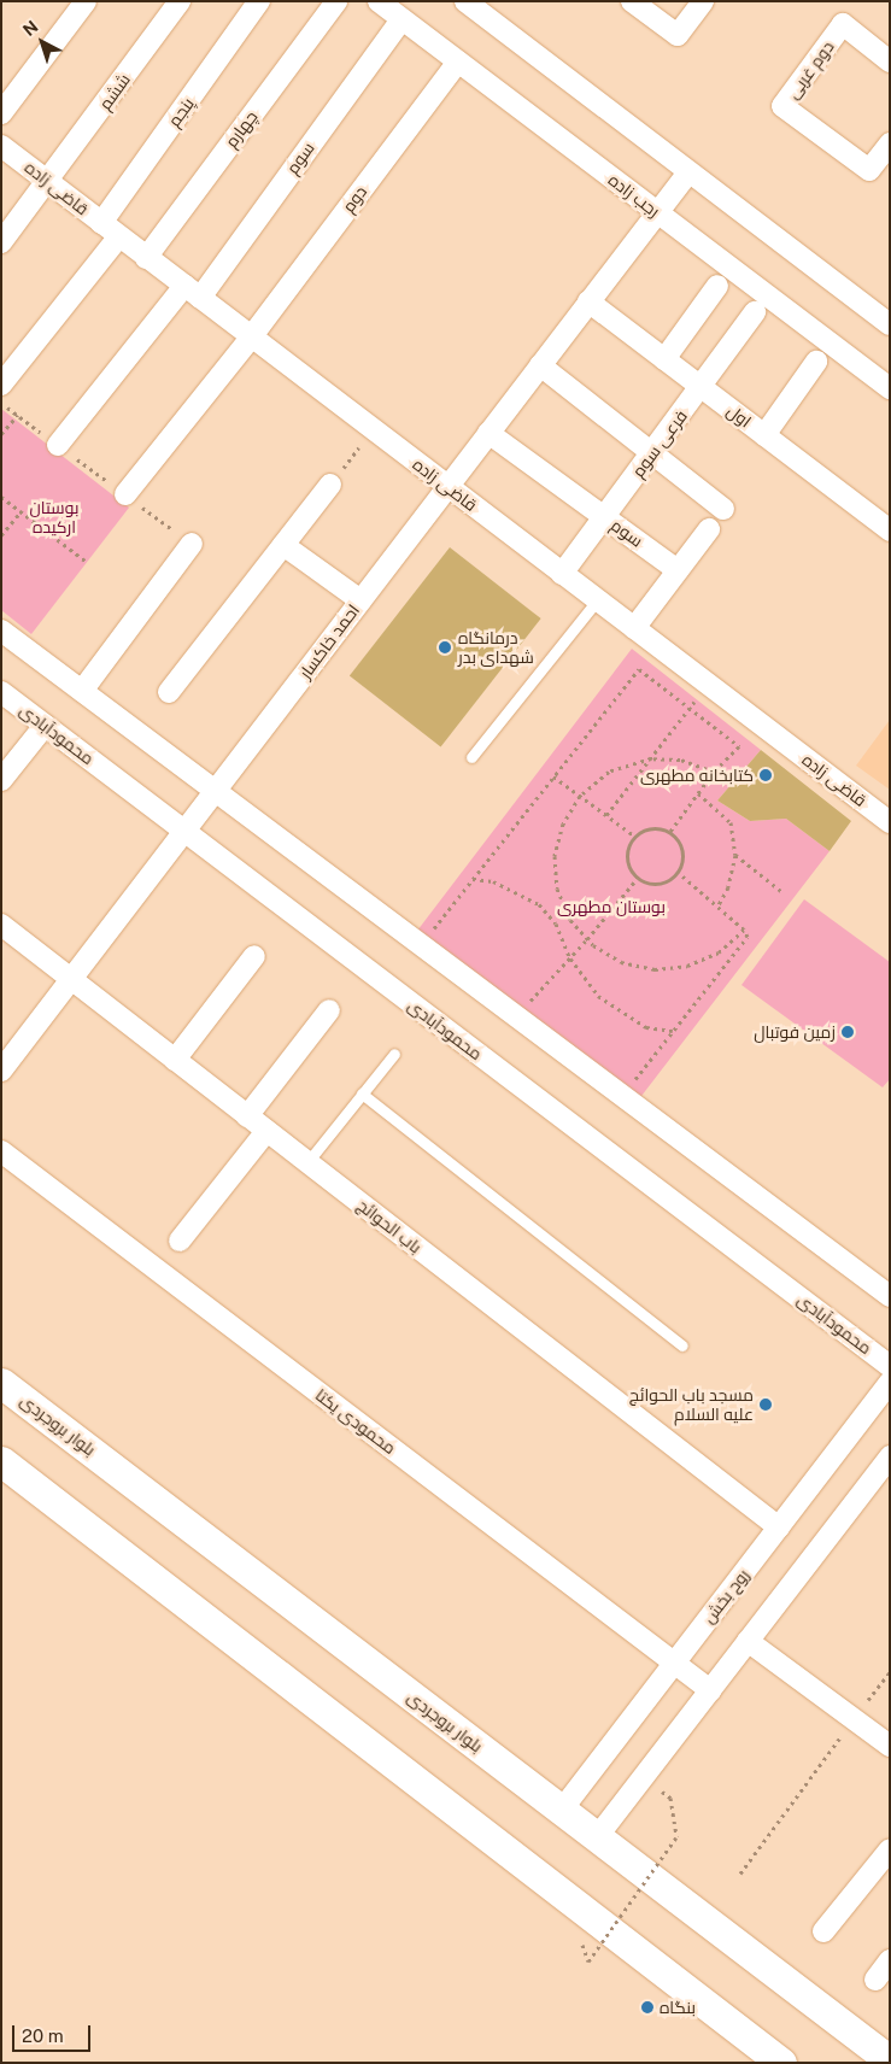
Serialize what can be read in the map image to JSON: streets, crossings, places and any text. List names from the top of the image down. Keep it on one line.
{"streets":{"main road":["بلوار بروجردی"],"street":["دوم غربی","ششم","پنجم","چهارم","سوم","قاضی زاده","رجب زاده","دوم","اول","فرعی سوم","احمد خاکسار","محمودآبادی","باب الحوائج","محمودی یکتا","روح بخش"]},"crossings":[["ششم","قاضی زاده"],["پنجم","قاضی زاده"],["چهارم","قاضی زاده"],["سوم","قاضی زاده"],["سوم","رجب زاده"],["سوم","فرعی سوم"],["سوم","احمد خاکسار"],["قاضی زاده","دوم"],["قاضی زاده","فرعی سوم"],["قاضی زاده","احمد خاکسار"],["رجب زاده","دوم"],["رجب زاده","احمد خاکسار"],["اول","فرعی سوم"],["اول","احمد خاکسار"],["احمد خاکسار","محمودآبادی"],["احمد خاکسار","باب الحوائج"],["باب الحوائج","روح بخش"],["محمودی یکتا","روح بخش"],["بلوار بروجردی","روح بخش"]],"parks":["بوستان ارکیده","بوستان مطهری"],"places":["درمانگاه شهدای بدر","کتابخانه مطهری","زمین فوتبال","مسجد باب الحوائج علیه السلام","بنگاه"],"scale_bar":"20 m","north":"top left"}
